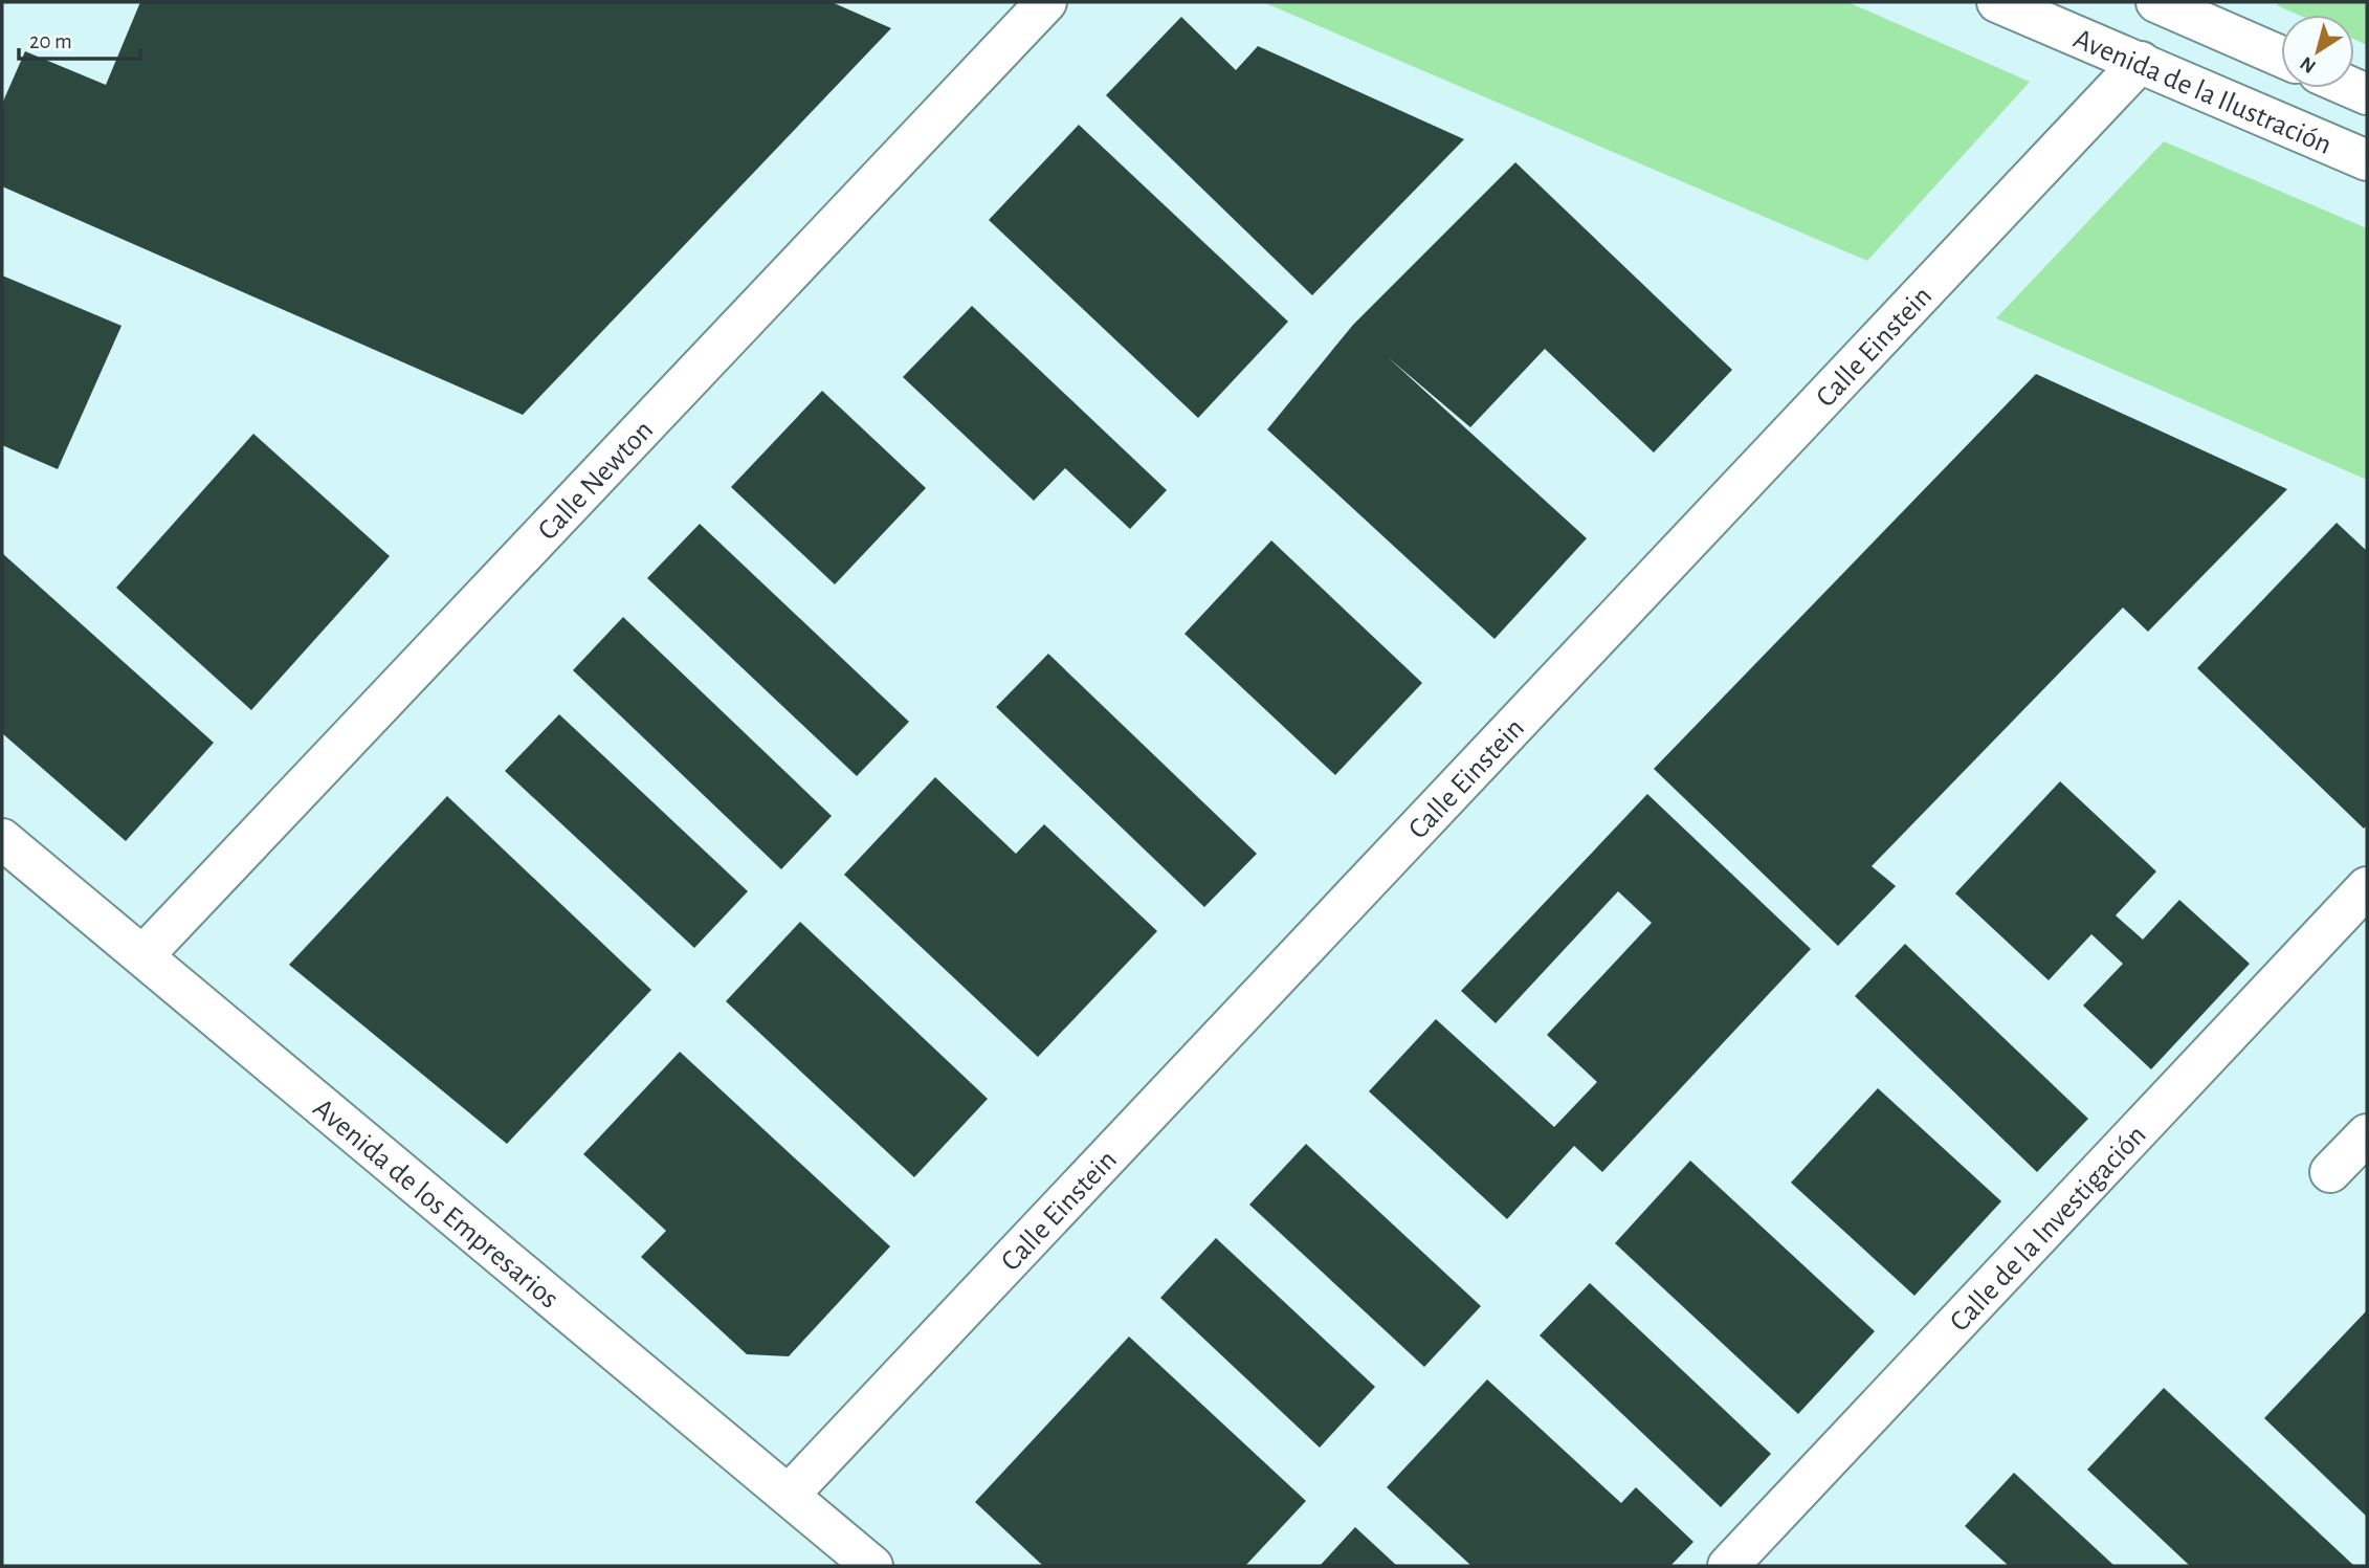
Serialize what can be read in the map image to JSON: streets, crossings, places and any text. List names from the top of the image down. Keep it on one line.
{"streets":{"street":["Avenida de la Ilustración","Calle Einstein","Calle Newton","Avenida de los Empresarios","Calle de la Investigación"]},"crossings":[["Avenida de la Ilustración","Calle Einstein"],["Calle Einstein","Avenida de los Empresarios"],["Calle Newton","Avenida de los Empresarios"]],"scale_bar":"20 m","north":"bottom left"}
